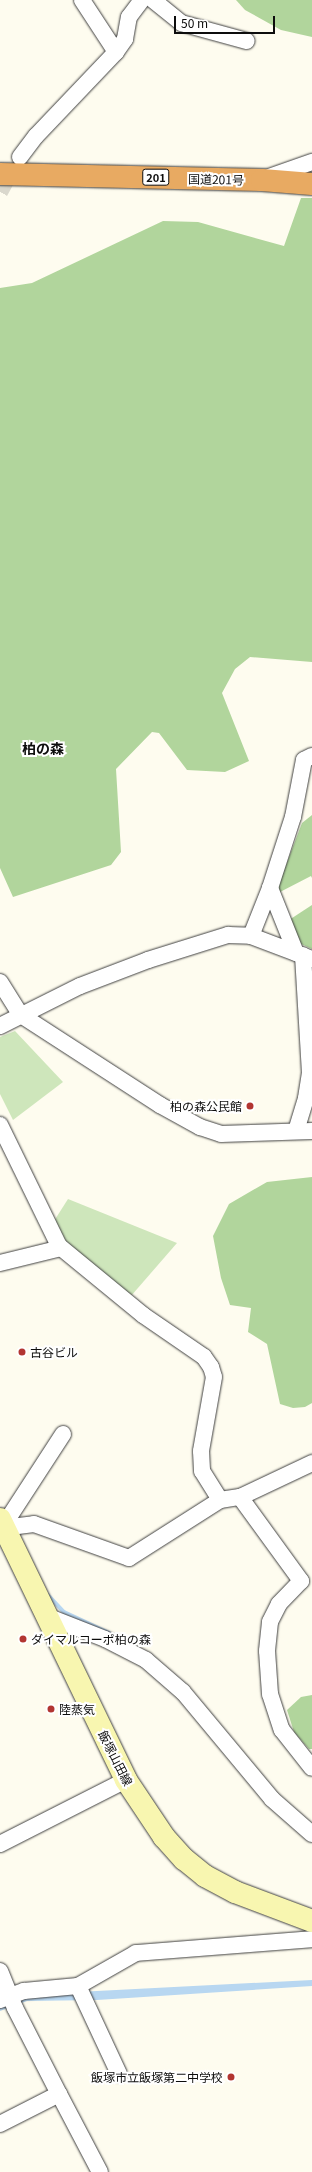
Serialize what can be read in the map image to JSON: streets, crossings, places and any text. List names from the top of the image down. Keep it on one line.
{"streets":{"highway":["201","国道201号"],"main road":["飯塚山田線"]},"districts":["柏の森"],"places":["柏の森公民館","古谷ビル","ダイマルコーポ柏の森","陸蒸気","飯塚市立飯塚第二中学校"],"scale_bar":"50 m"}
